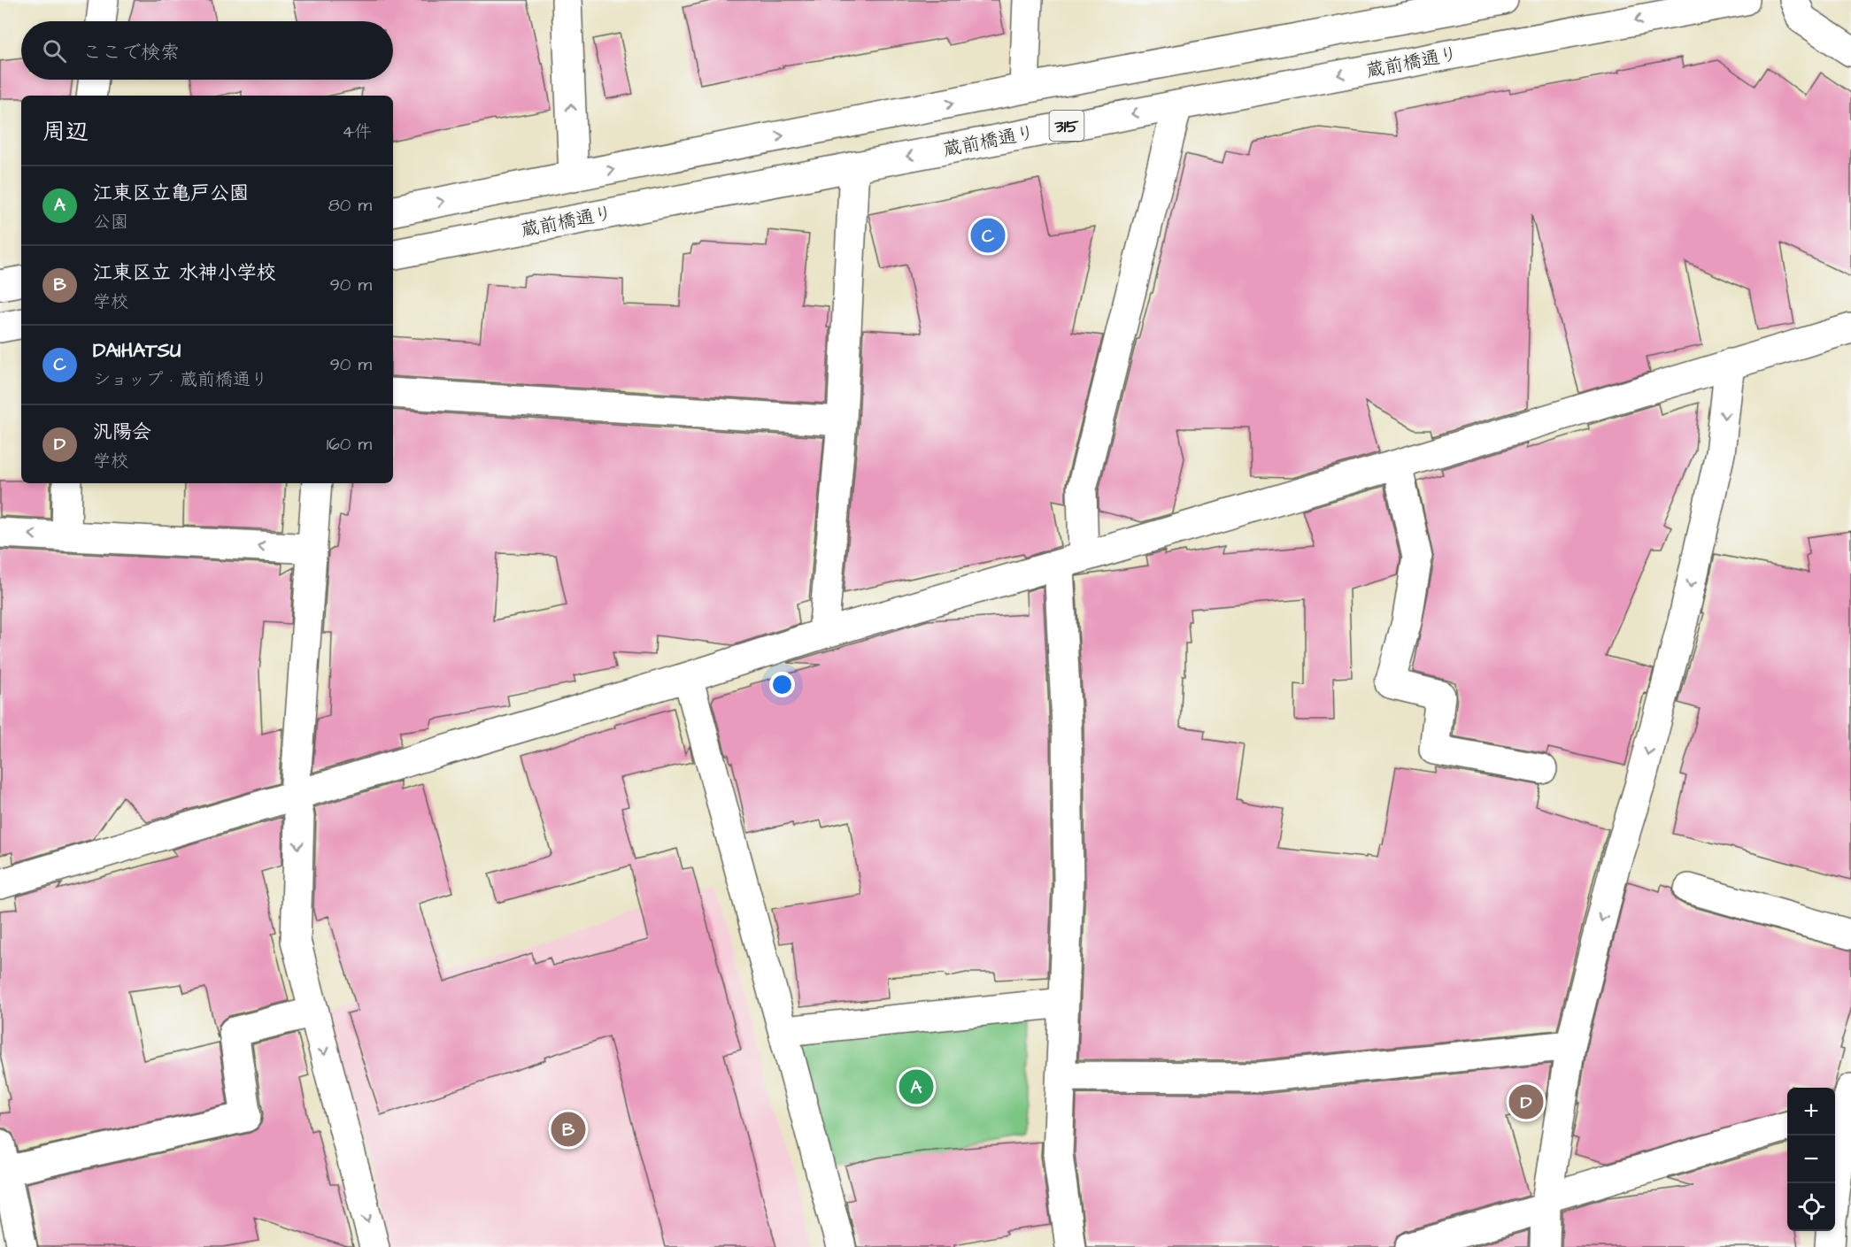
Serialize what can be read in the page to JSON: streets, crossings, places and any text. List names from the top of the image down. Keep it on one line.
{"streets":{"street":["蔵前橋通り","315"]},"page":{"search":"ここで検索","heading":["周辺","4件"],"list":[{"mark":"A","name":"江東区立亀戸公園","note":"公園","value":"80 m"},{"mark":"B","name":"江東区立 水神小学校","note":"学校","value":"90 m"},{"mark":"C","name":"DAIHATSU","note":"ショップ · 蔵前橋通り","value":"90 m"},{"mark":"D","name":"汎陽会","note":"学校","value":"160 m"}],"pins":["C","A","D","B"],"map_buttons":["+","−"]}}
